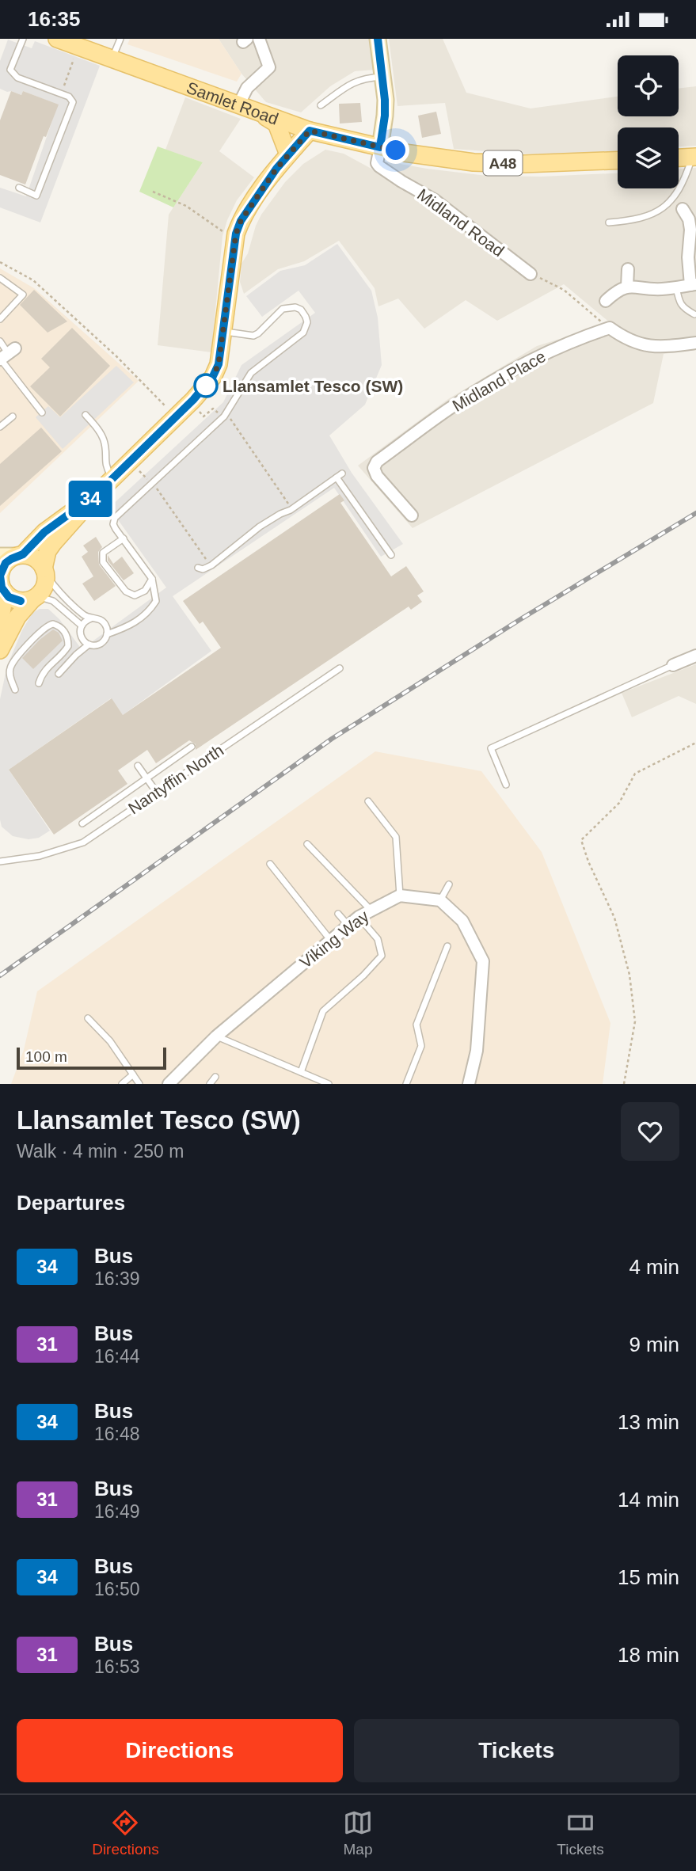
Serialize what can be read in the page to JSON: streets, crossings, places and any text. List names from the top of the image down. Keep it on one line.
{"streets":{"main road":["Samlet Road","A48"],"street":["Midland Road","Midland Place","Viking Way"],"lane":["Nantyffin North"]},"crossings":[["Samlet Road","A48"],["A48","Midland Road"]],"places":["Llansamlet Tesco (SW)"],"lines":["bus line 34"],"scale_bar":"100 m","page":{"status":"16:35","on_map":"34","scale":"100 m","heading":[["Llansamlet Tesco (SW)","Walk · 4 min · 250 m"],"Departures"],"list":[{"mark":"34","name":"Bus","note":"16:39","value":"4 min"},{"mark":"31","name":"Bus","note":"16:44","value":"9 min"},{"mark":"34","name":"Bus","note":"16:48","value":"13 min"},{"mark":"31","name":"Bus","note":"16:49","value":"14 min"},{"mark":"34","name":"Bus","note":"16:50","value":"15 min"},{"mark":"31","name":"Bus","note":"16:53","value":"18 min"}],"buttons":["Directions","Tickets"],"tabs":["Directions","Map","Tickets"]}}
